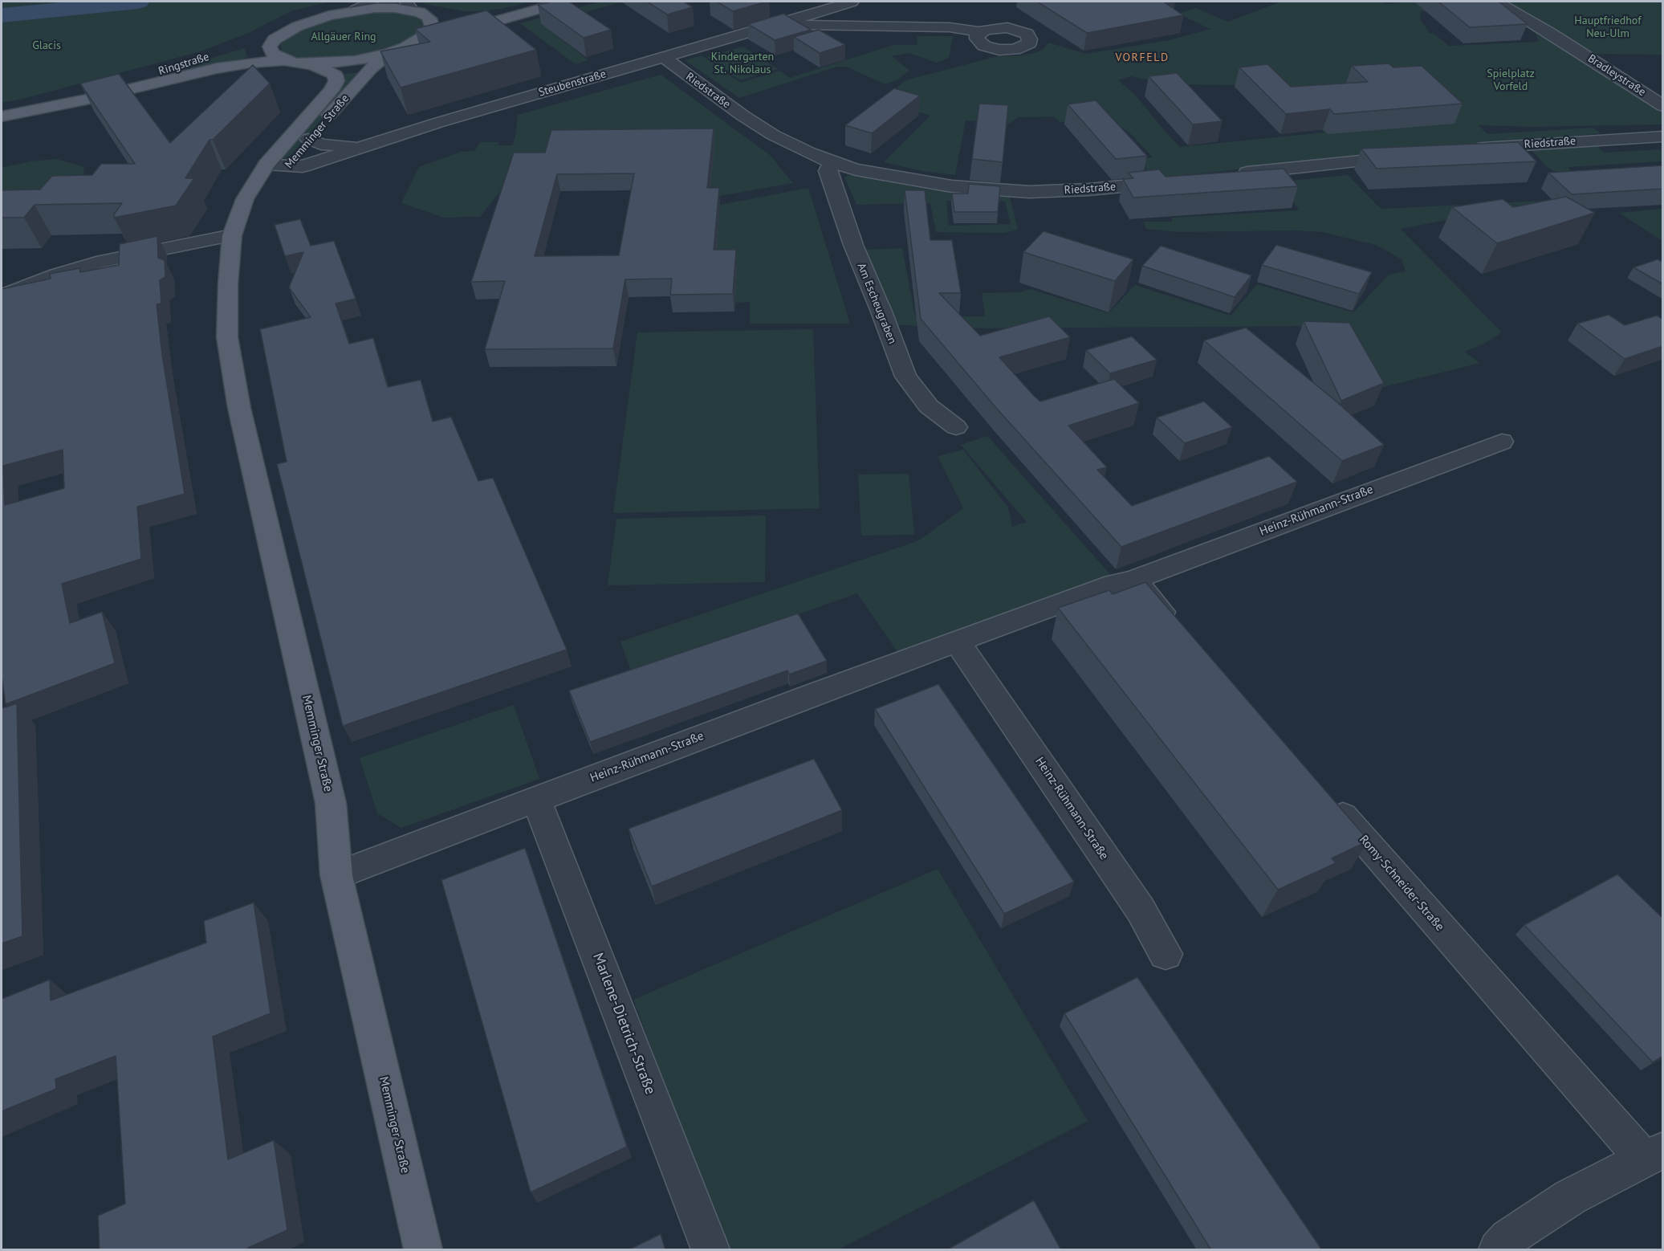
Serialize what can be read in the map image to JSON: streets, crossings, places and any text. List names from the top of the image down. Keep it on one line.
{"streets":{"main road":["Ringstraße","Memminger Straße"],"street":["Bradleystraße","Steubenstraße","Riedstraße","Am Escheugraben","Heinz-Rühmann-Straße","Romy-Schneider-Straße","Marlene-Dietrich-Straße"]},"crossings":[["Steubenstraße","Riedstraße"],["Steubenstraße","Memminger Straße"],["Riedstraße","Am Escheugraben"],["Memminger Straße","Heinz-Rühmann-Straße"],["Heinz-Rühmann-Straße","Marlene-Dietrich-Straße"]],"districts":["VORFELD"],"parks":["Hauptfriedhof Neu-Ulm","Allgäuer Ring","Glacis","Kindergarten St. Nikolaus","Spielplatz Vorfeld"]}
